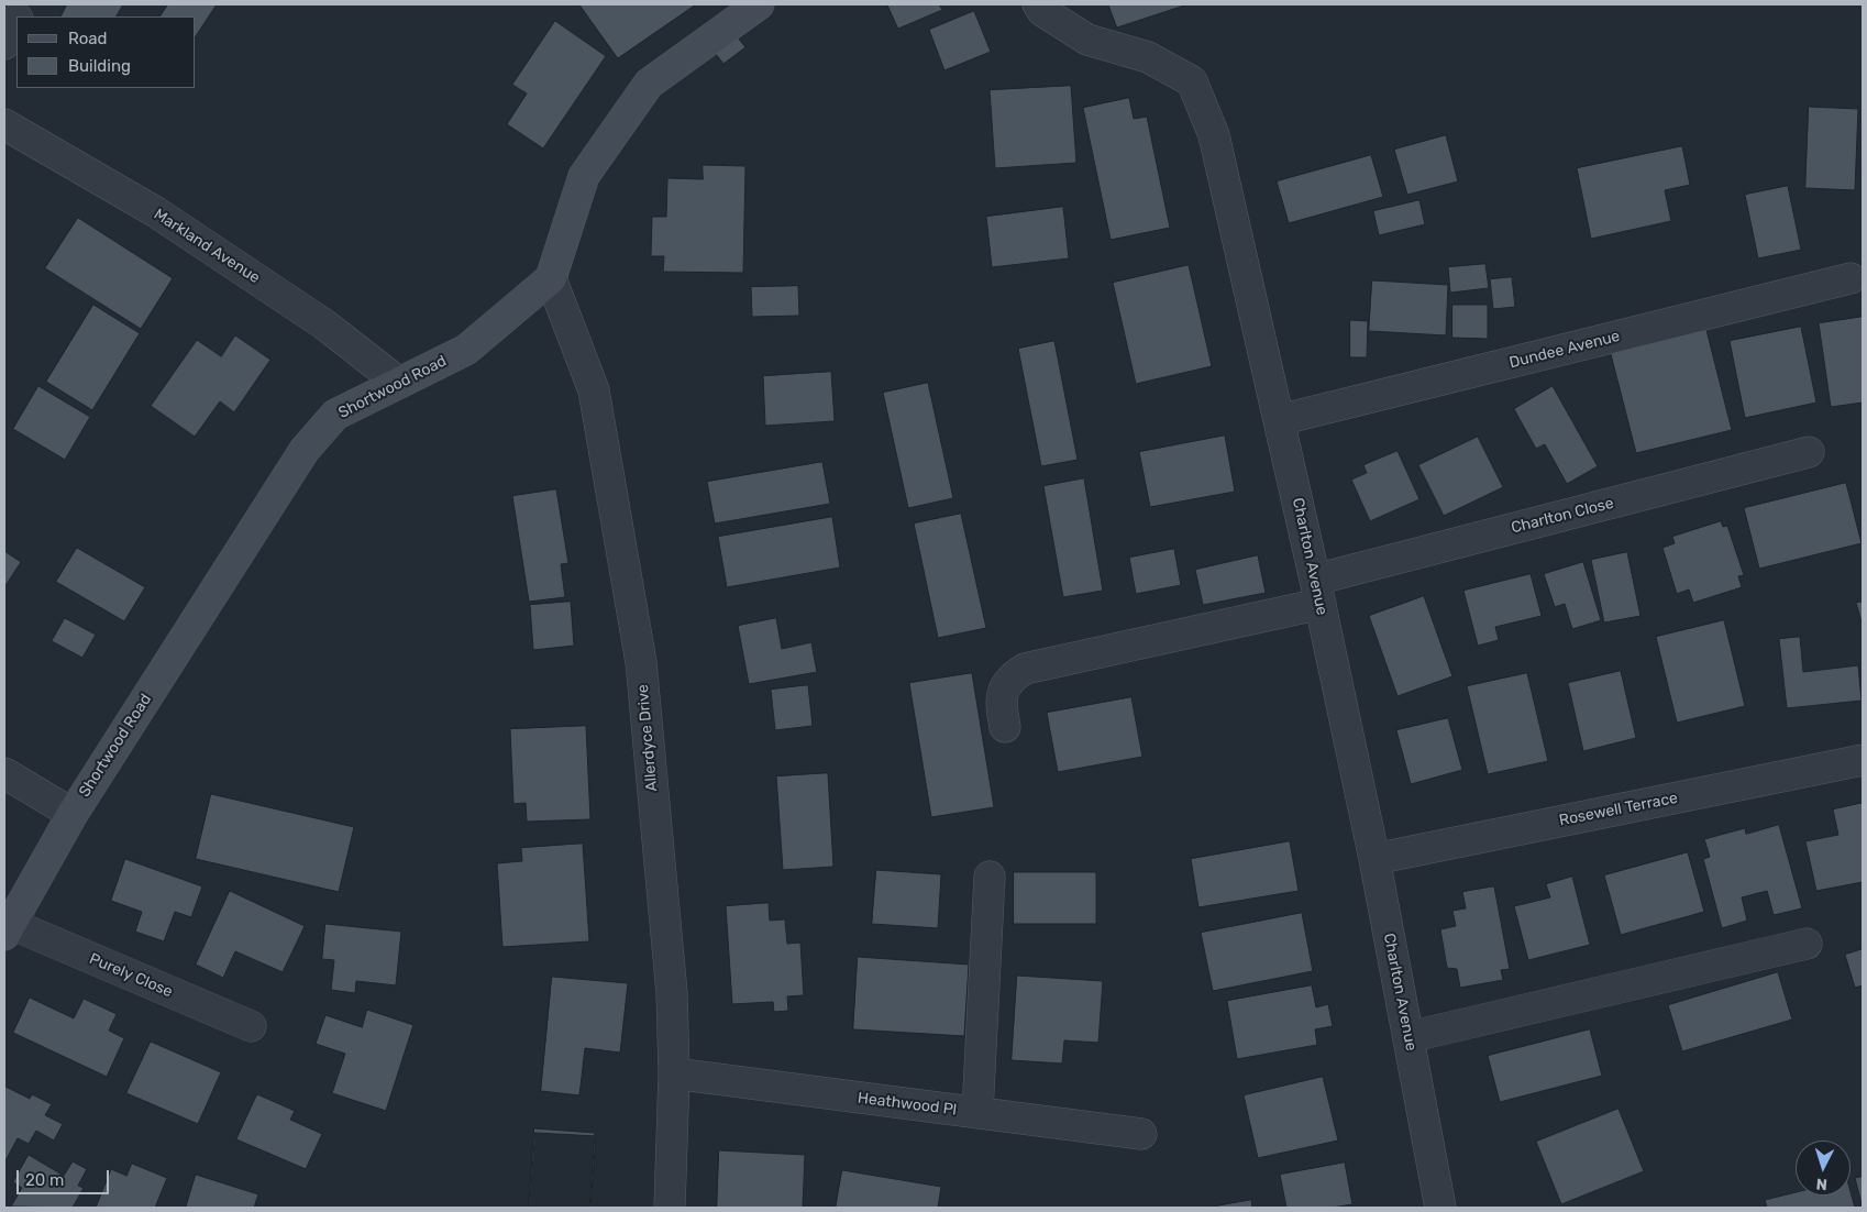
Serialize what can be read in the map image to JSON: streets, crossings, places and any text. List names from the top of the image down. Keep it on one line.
{"streets":{"main road":["Shortwood Road"],"street":["Markland Avenue","Dundee Avenue","Charlton Close","Charlton Avenue","Allerdyce Drive","Rosewell Terrace","Purely Close","Heathwood Pl"]},"crossings":[["Markland Avenue","Shortwood Road"],["Dundee Avenue","Charlton Avenue"],["Shortwood Road","Allerdyce Drive"],["Shortwood Road","Purely Close"],["Charlton Close","Charlton Avenue"],["Charlton Avenue","Rosewell Terrace"],["Allerdyce Drive","Heathwood Pl"]],"legend":["Road","Building"],"scale_bar":"20 m","north":"bottom"}
